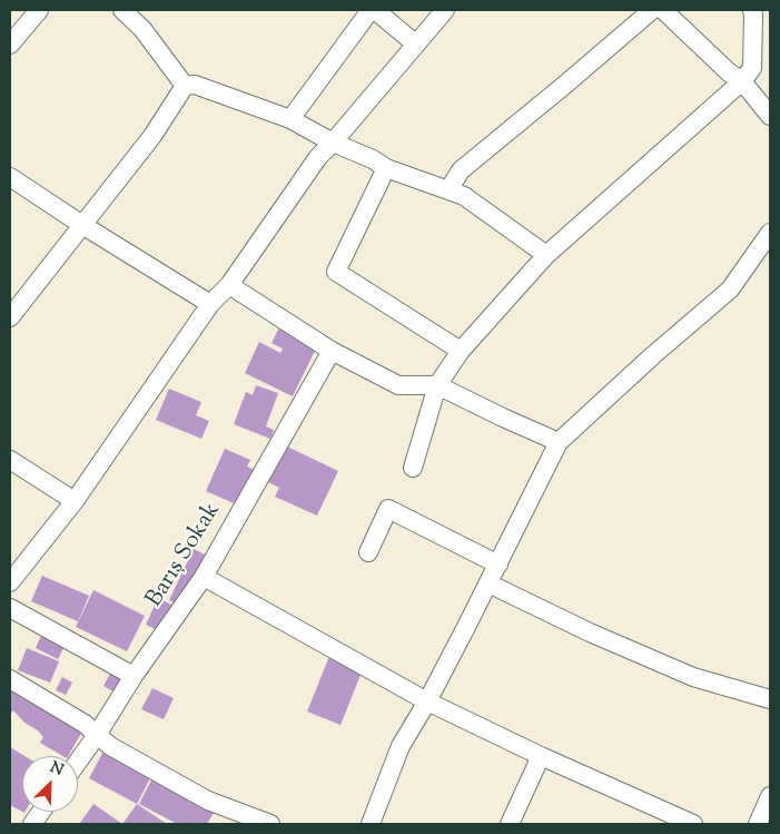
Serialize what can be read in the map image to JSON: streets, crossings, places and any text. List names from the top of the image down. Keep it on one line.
{"streets":{"street":["Barış Sokak"]},"north":"top right"}
